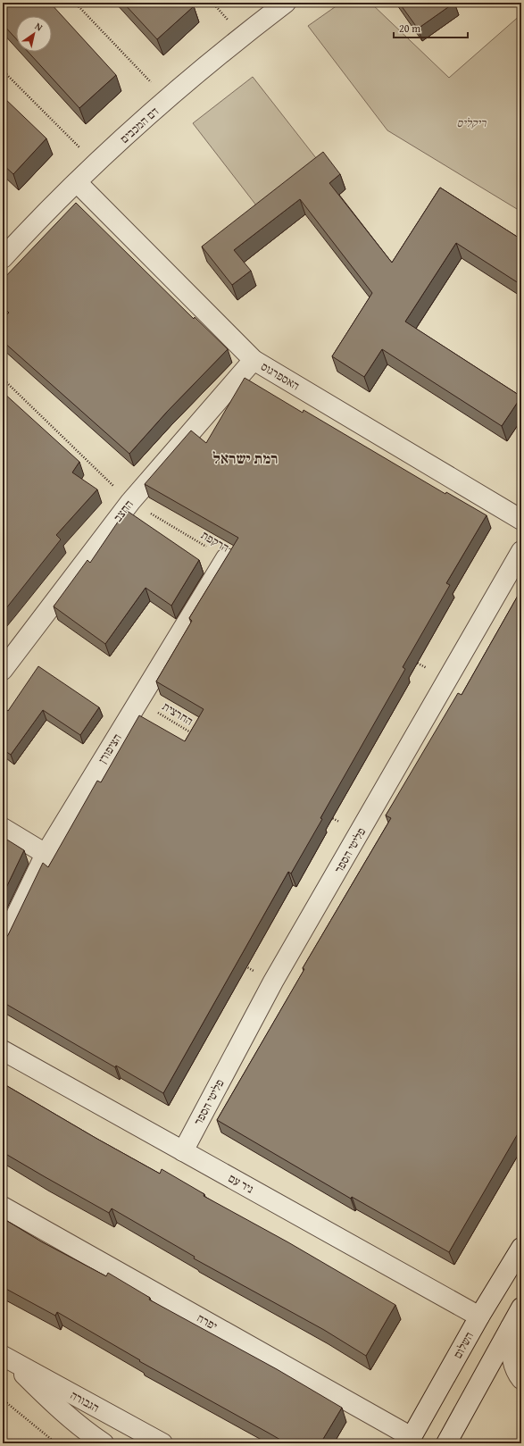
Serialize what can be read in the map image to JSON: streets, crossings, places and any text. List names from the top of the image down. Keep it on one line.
{"streets":{"street":["דם המכבים","האספרגוס","החצב","הציפורן","פליטי הספר","ניר עם","יפרח","השלום","הגבורה"],"path":["הרקפת","החרצית"]},"crossings":[["דם המכבים","האספרגוס"],["האספרגוס","החצב"],["החצב","הרקפת"],["הרקפת","הציפורן"],["החרצית","הציפורן"],["פליטי הספר","ניר עם"],["ניר עם","השלום"],["יפרח","השלום"]],"districts":["רמת ישראל"],"parks":["ריקליס"],"scale_bar":"20 m","north":"top right"}
